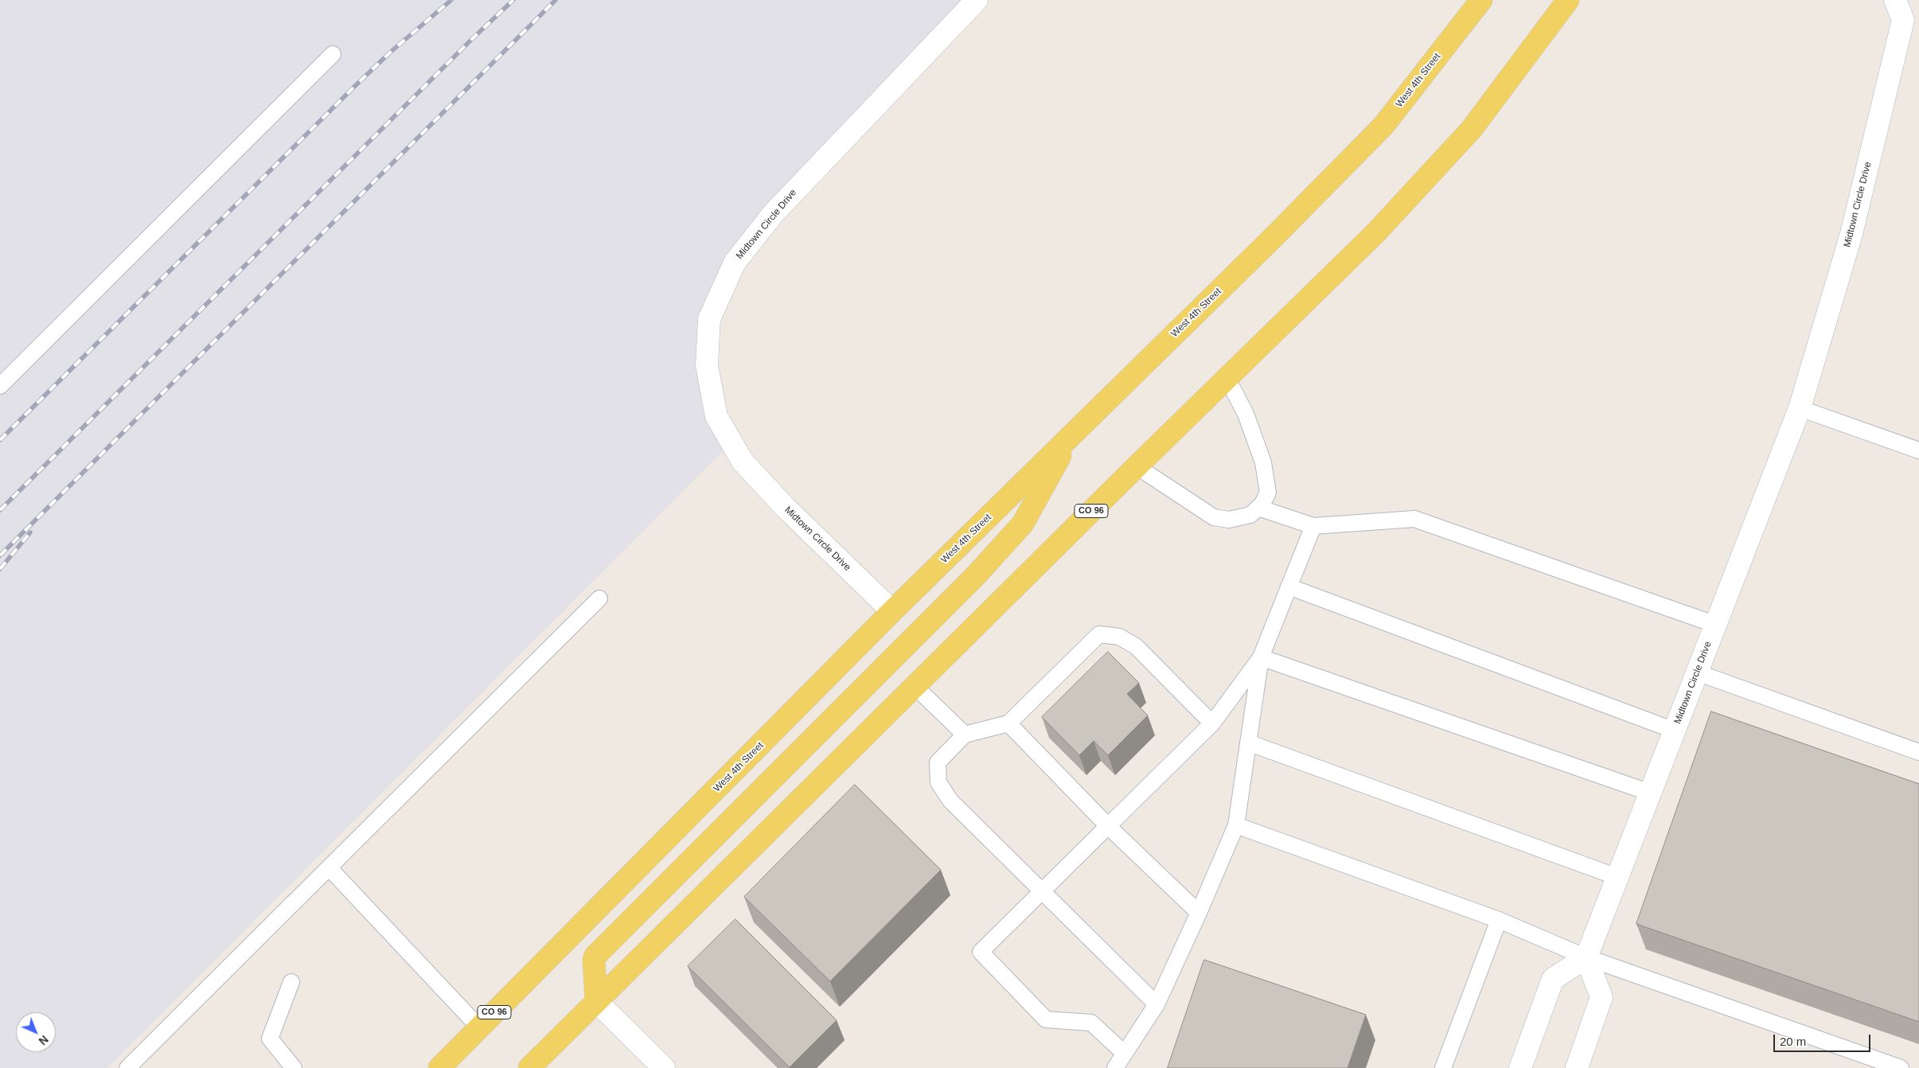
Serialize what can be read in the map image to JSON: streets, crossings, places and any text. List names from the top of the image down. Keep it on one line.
{"streets":{"main road":["West 4th Street","CO 96"],"street":["Midtown Circle Drive"]},"crossings":[["West 4th Street","Midtown Circle Drive"]],"scale_bar":"20 m","north":"bottom right"}
